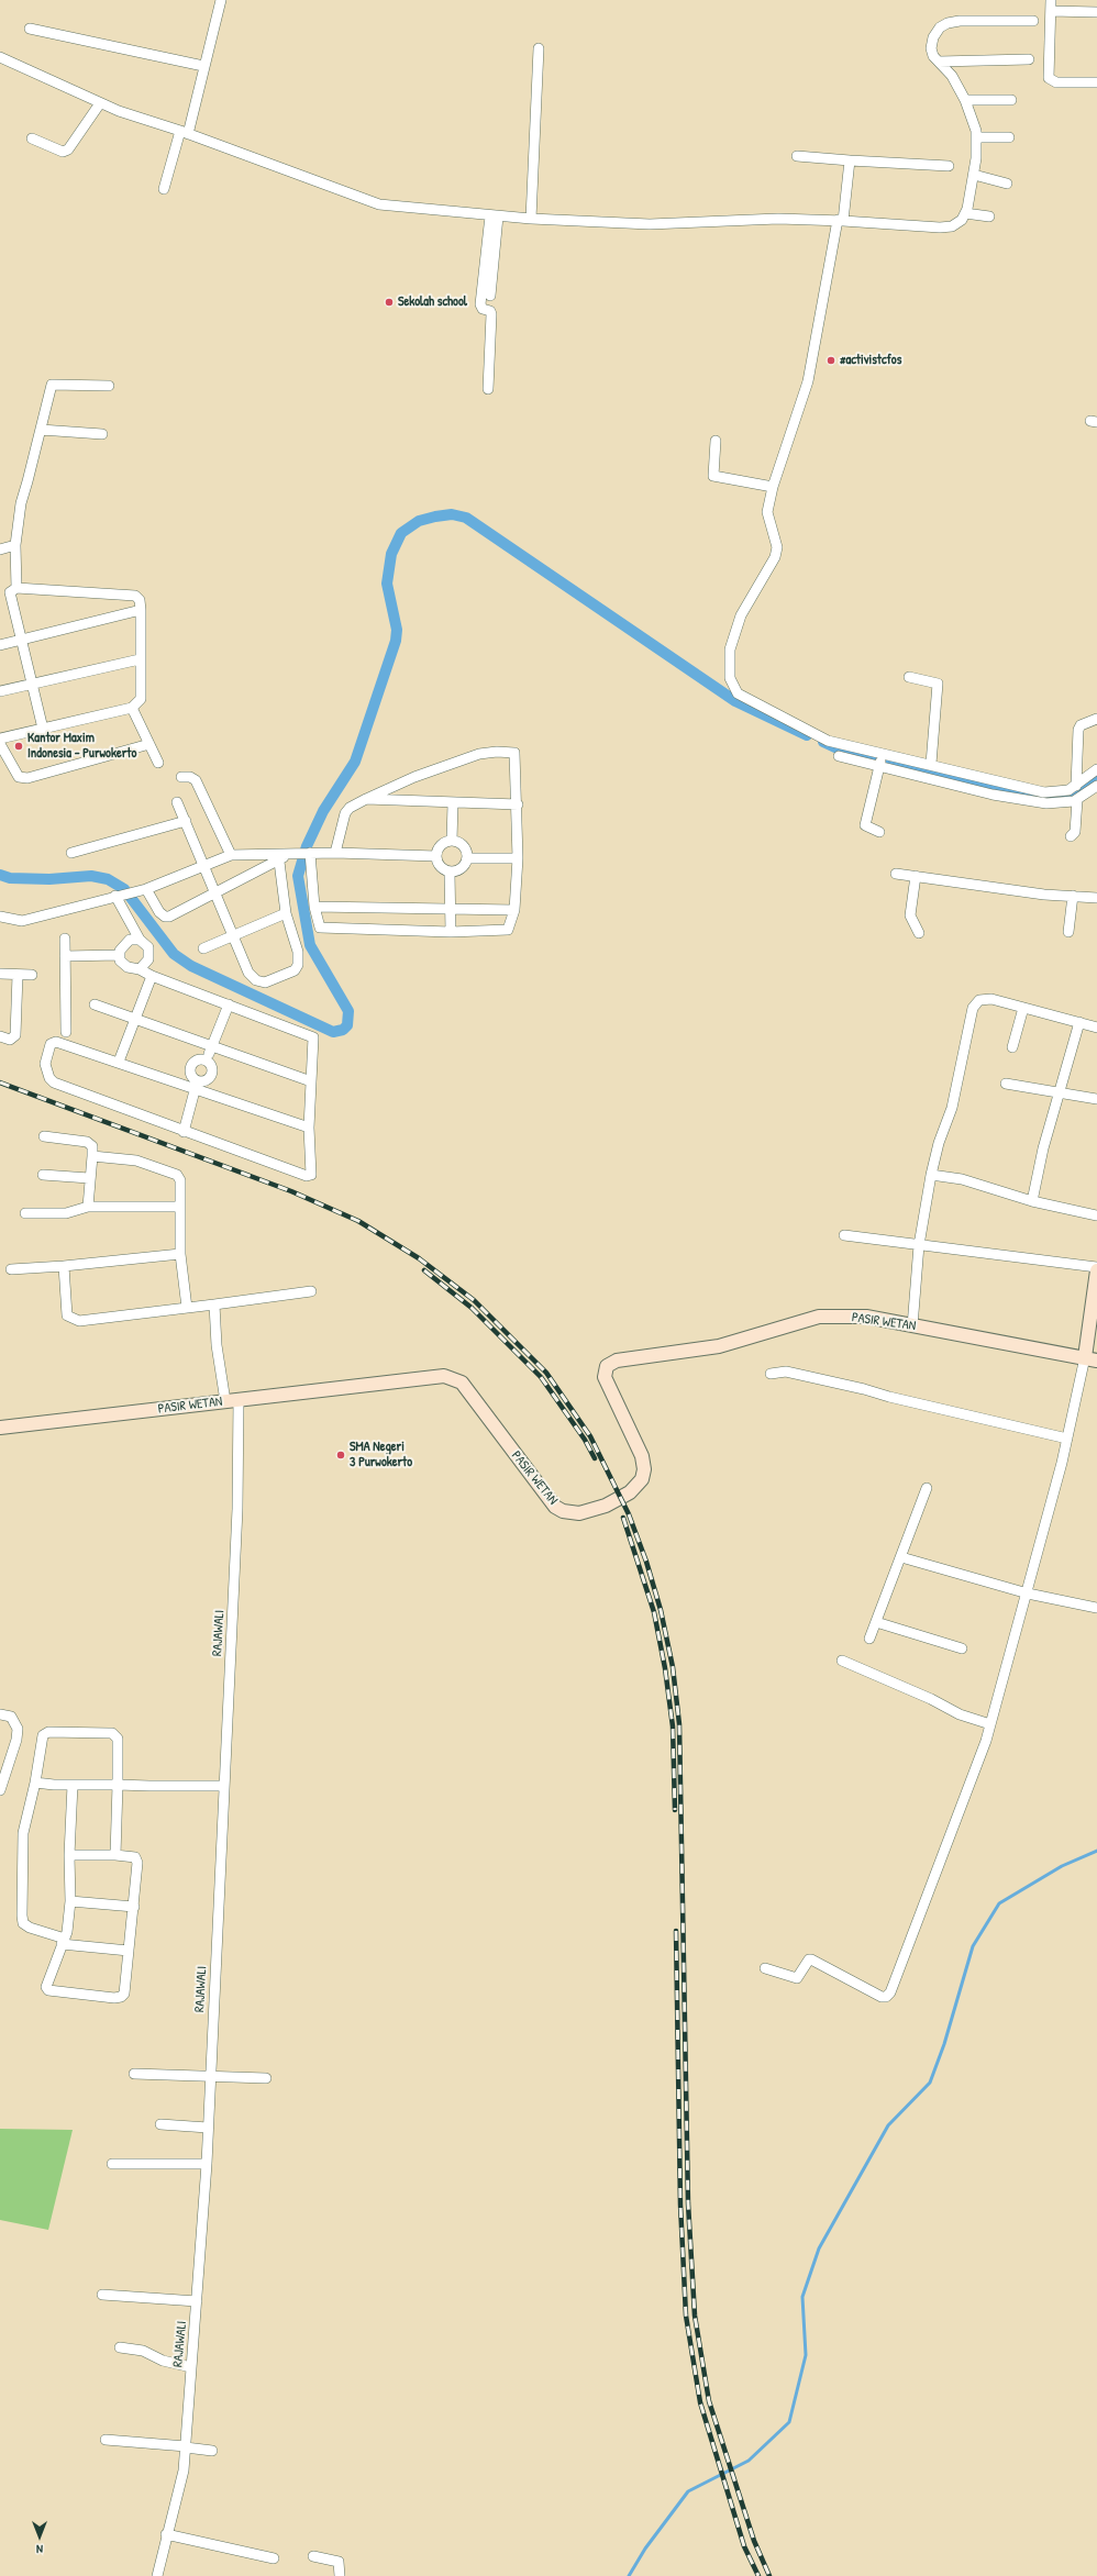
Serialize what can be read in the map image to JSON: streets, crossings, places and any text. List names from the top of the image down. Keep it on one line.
{"streets":{"street":["PASIR WETAN","RAJAWALI"]},"crossings":[["PASIR WETAN","RAJAWALI"]],"places":["Sekolah school","#activistcfos","Kantor Maxim Indonesia - Purwokerto","SMA Negeri 3 Purwokerto"],"north":"bottom"}
